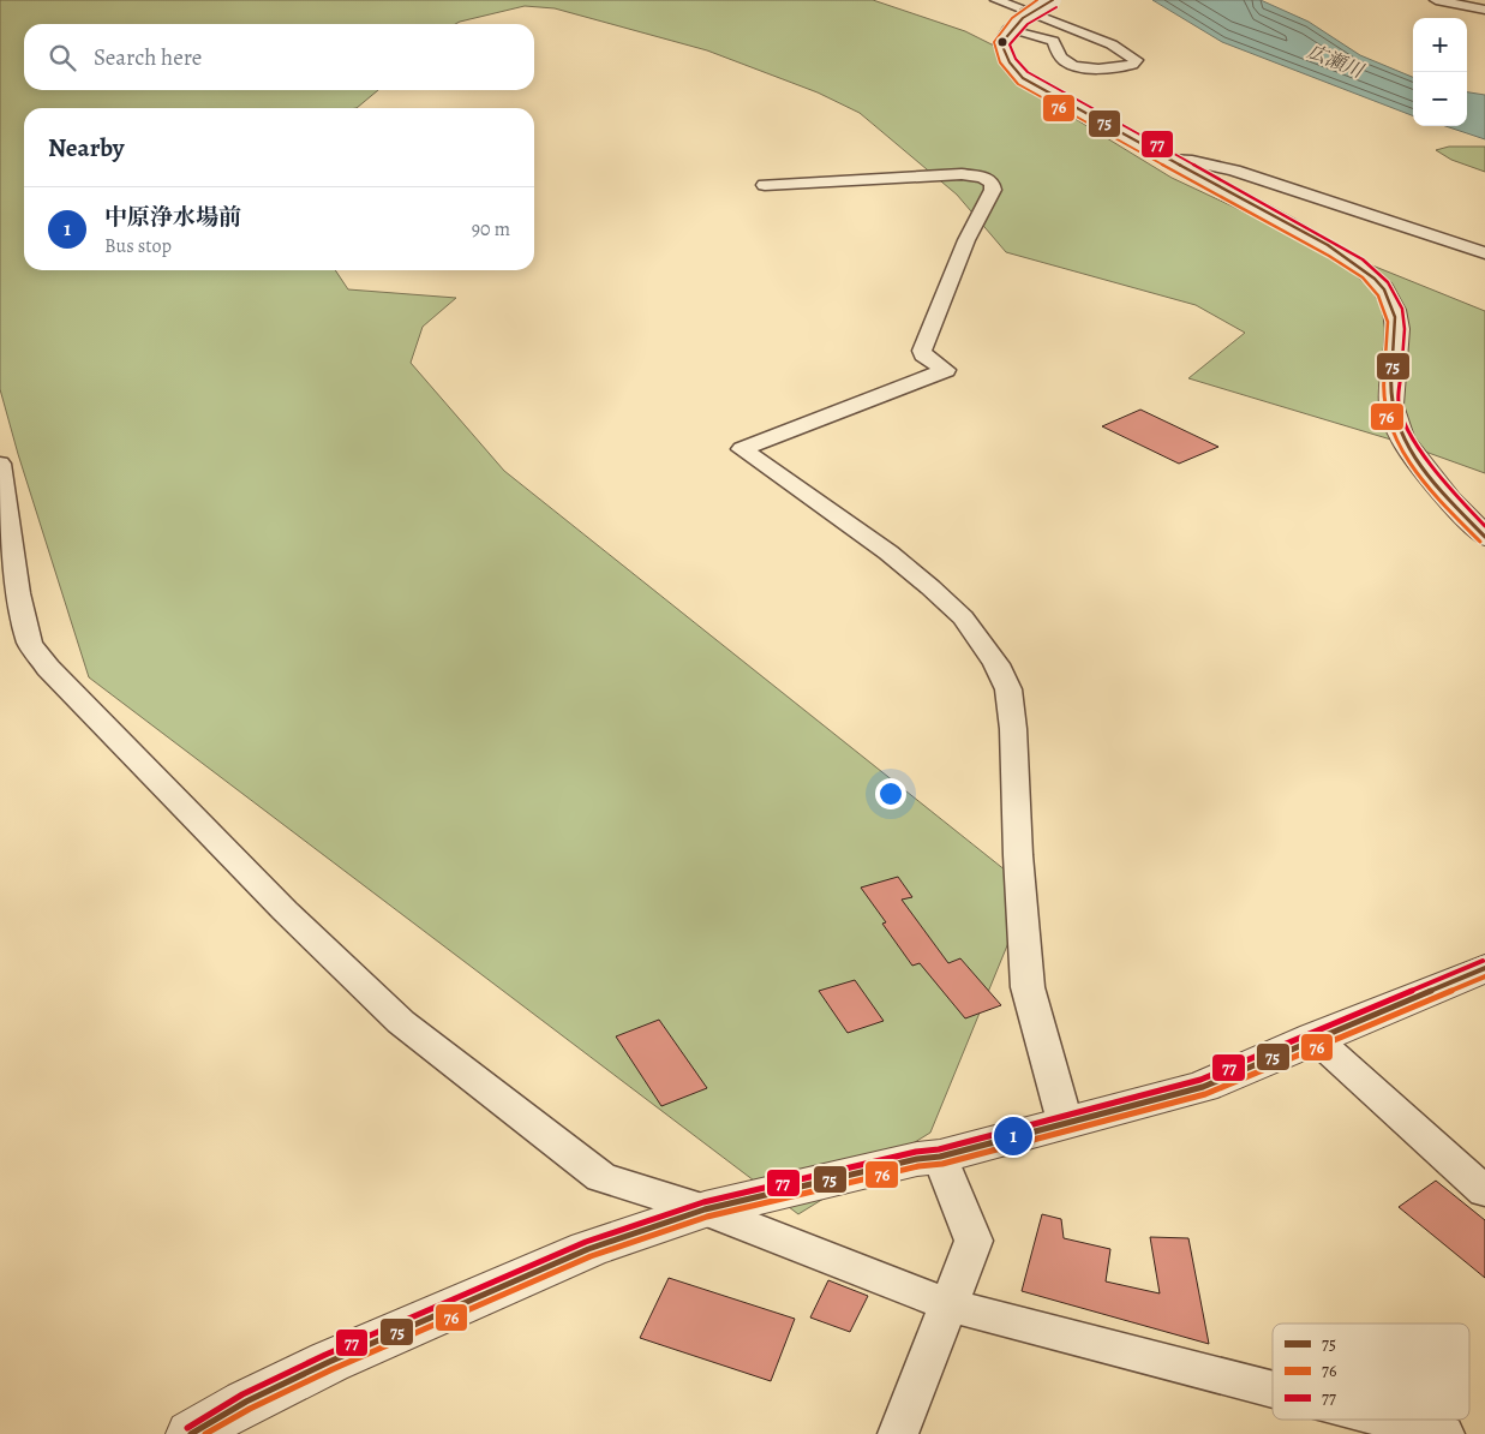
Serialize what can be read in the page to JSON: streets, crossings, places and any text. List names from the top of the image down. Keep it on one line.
{"water":["広瀬川"],"lines":["transit line 75","transit line 76","transit line 77"],"legend":["75","76","77"],"page":{"map_buttons":["+","−"],"search":"Search here","heading":"Nearby","list":[{"mark":"1","name":"中原浄水場前","note":"Bus stop","value":"90 m"}],"pins":"1"}}
